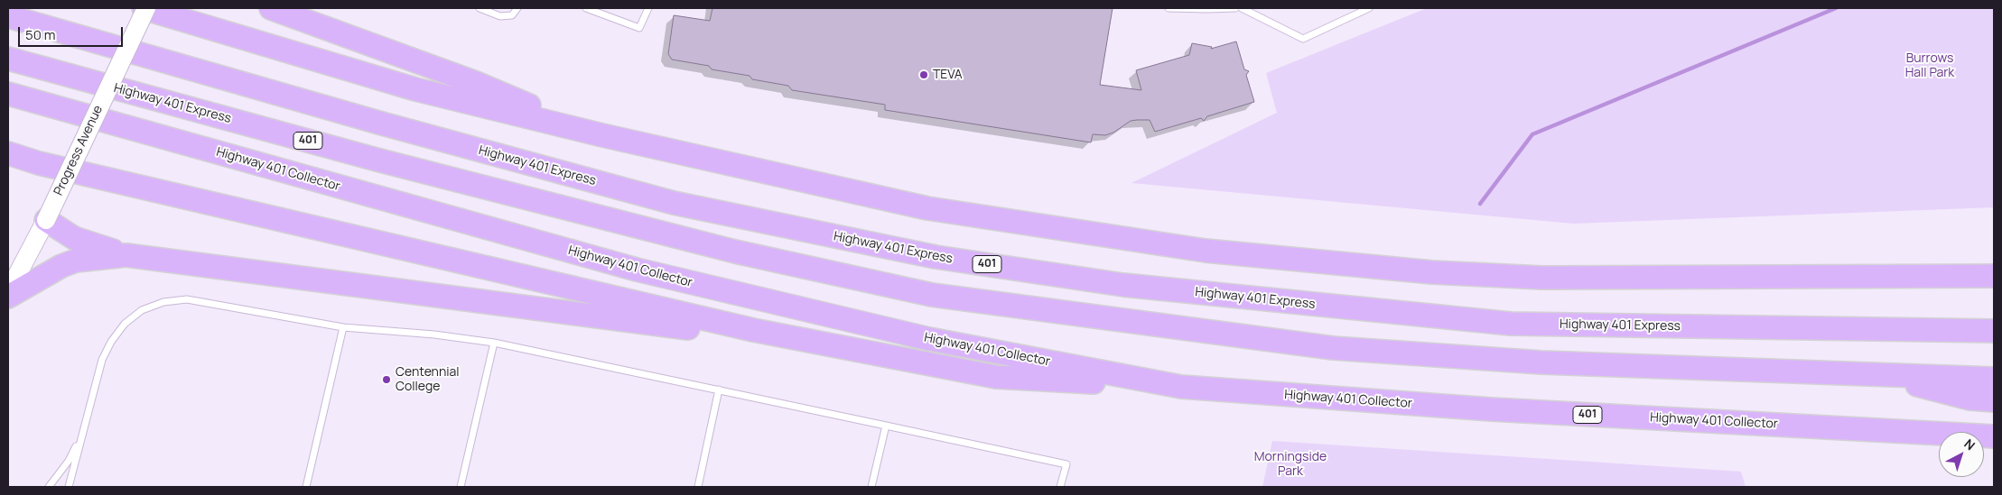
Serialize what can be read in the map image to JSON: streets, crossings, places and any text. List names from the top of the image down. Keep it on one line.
{"streets":{"highway":["Highway 401 Express","401","Highway 401 Collector"],"main road":["Progress Avenue"]},"parks":["Burrows Hall Park","Morningside Park"],"places":["TEVA","Centennial College"],"scale_bar":"50 m","north":"top right"}
